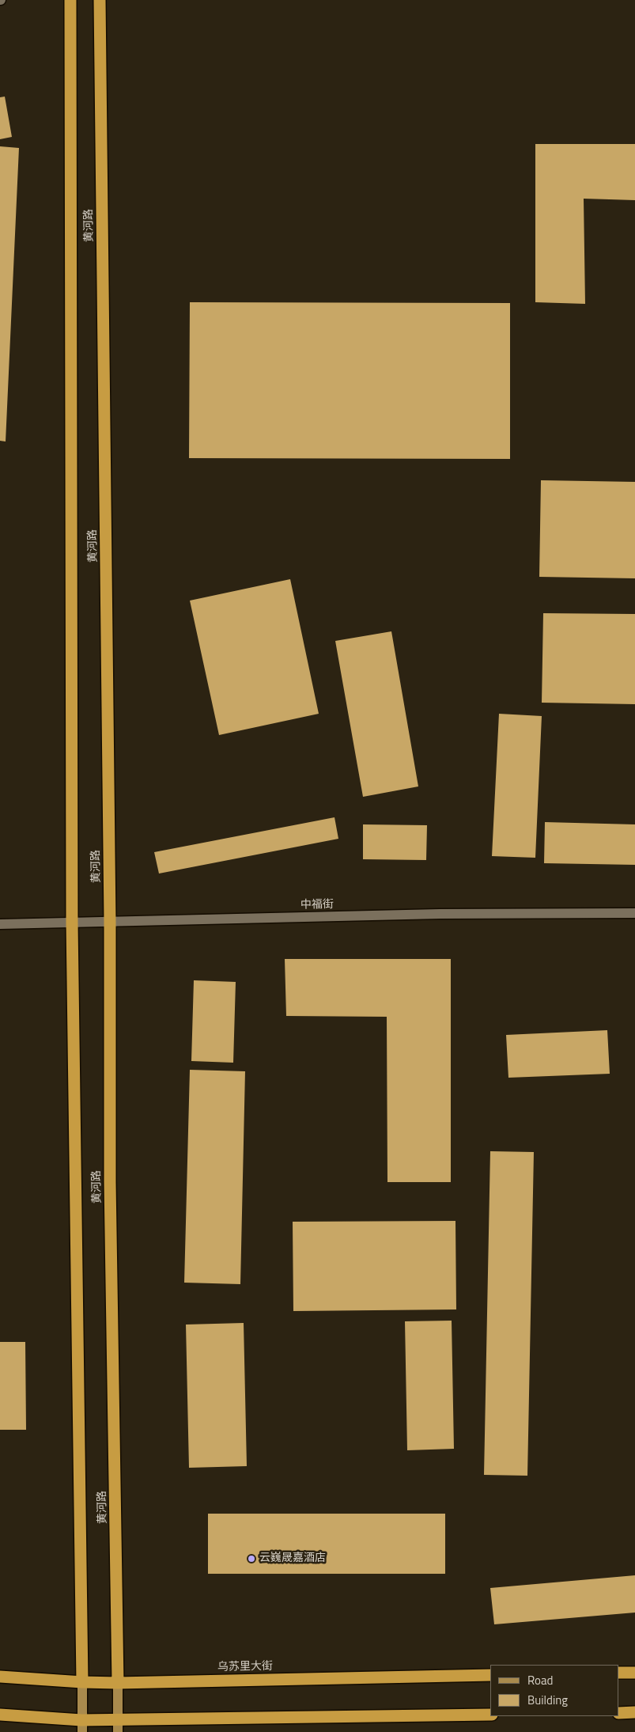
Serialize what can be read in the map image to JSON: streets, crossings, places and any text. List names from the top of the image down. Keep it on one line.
{"streets":{"highway":["黄河路","乌苏里大街"],"street":["中福街"]},"crossings":[["黄河路","中福街"],["黄河路","乌苏里大街"]],"places":["云巍晟嘉酒店"],"legend":["Road","Building"]}
